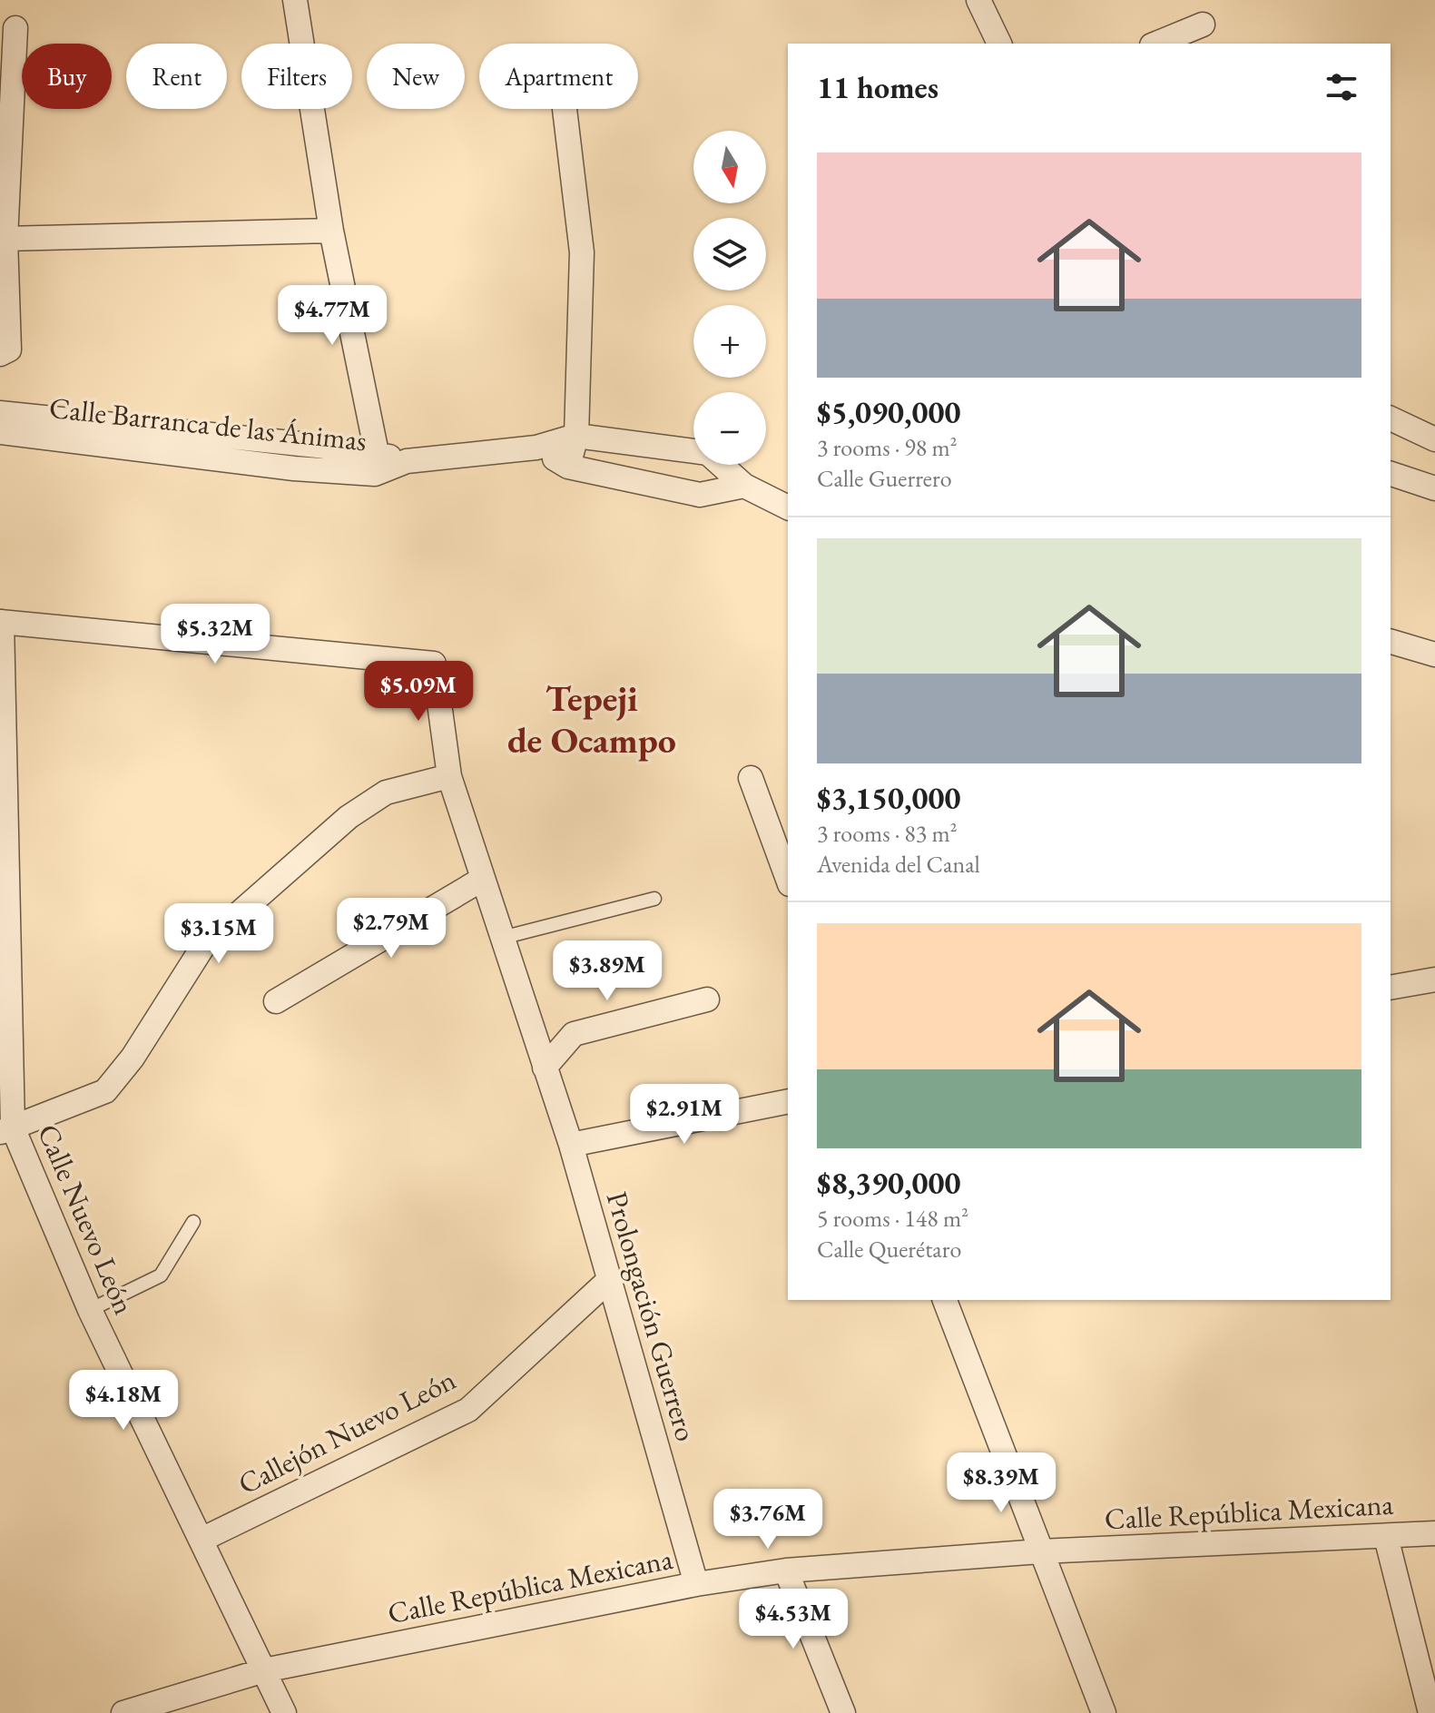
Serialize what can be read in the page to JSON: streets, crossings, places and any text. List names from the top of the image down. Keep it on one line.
{"streets":{"street":["Calle Barranca de las Ánimas","Calle Nuevo León","Prolongación Guerrero","Callejón Nuevo León","Calle República Mexicana"]},"crossings":[["Calle Nuevo León","Prolongación Guerrero"],["Calle Nuevo León","Callejón Nuevo León"],["Calle Nuevo León","Calle República Mexicana"],["Prolongación Guerrero","Callejón Nuevo León"],["Prolongación Guerrero","Calle República Mexicana"]],"districts":["Tepeji de Ocampo"],"north":"bottom","page":{"chip":["Buy","Rent","Filters","New","Apartment"],"heading":"11 homes","map_buttons":["+","−"],"list":[{"name":"$5,090,000","note":"3 rooms · 98 m² · Calle Guerrero"},{"name":"$3,150,000","note":"3 rooms · 83 m² · Avenida del Canal"},{"name":"$8,390,000","note":"5 rooms · 148 m² · Calle Querétaro"}],"price":["$4.77M","$5.32M","$5.09M","$2.79M","$3.15M","$3.89M","$2.91M","$4.18M","$8.39M","$3.76M","$4.53M"]}}
